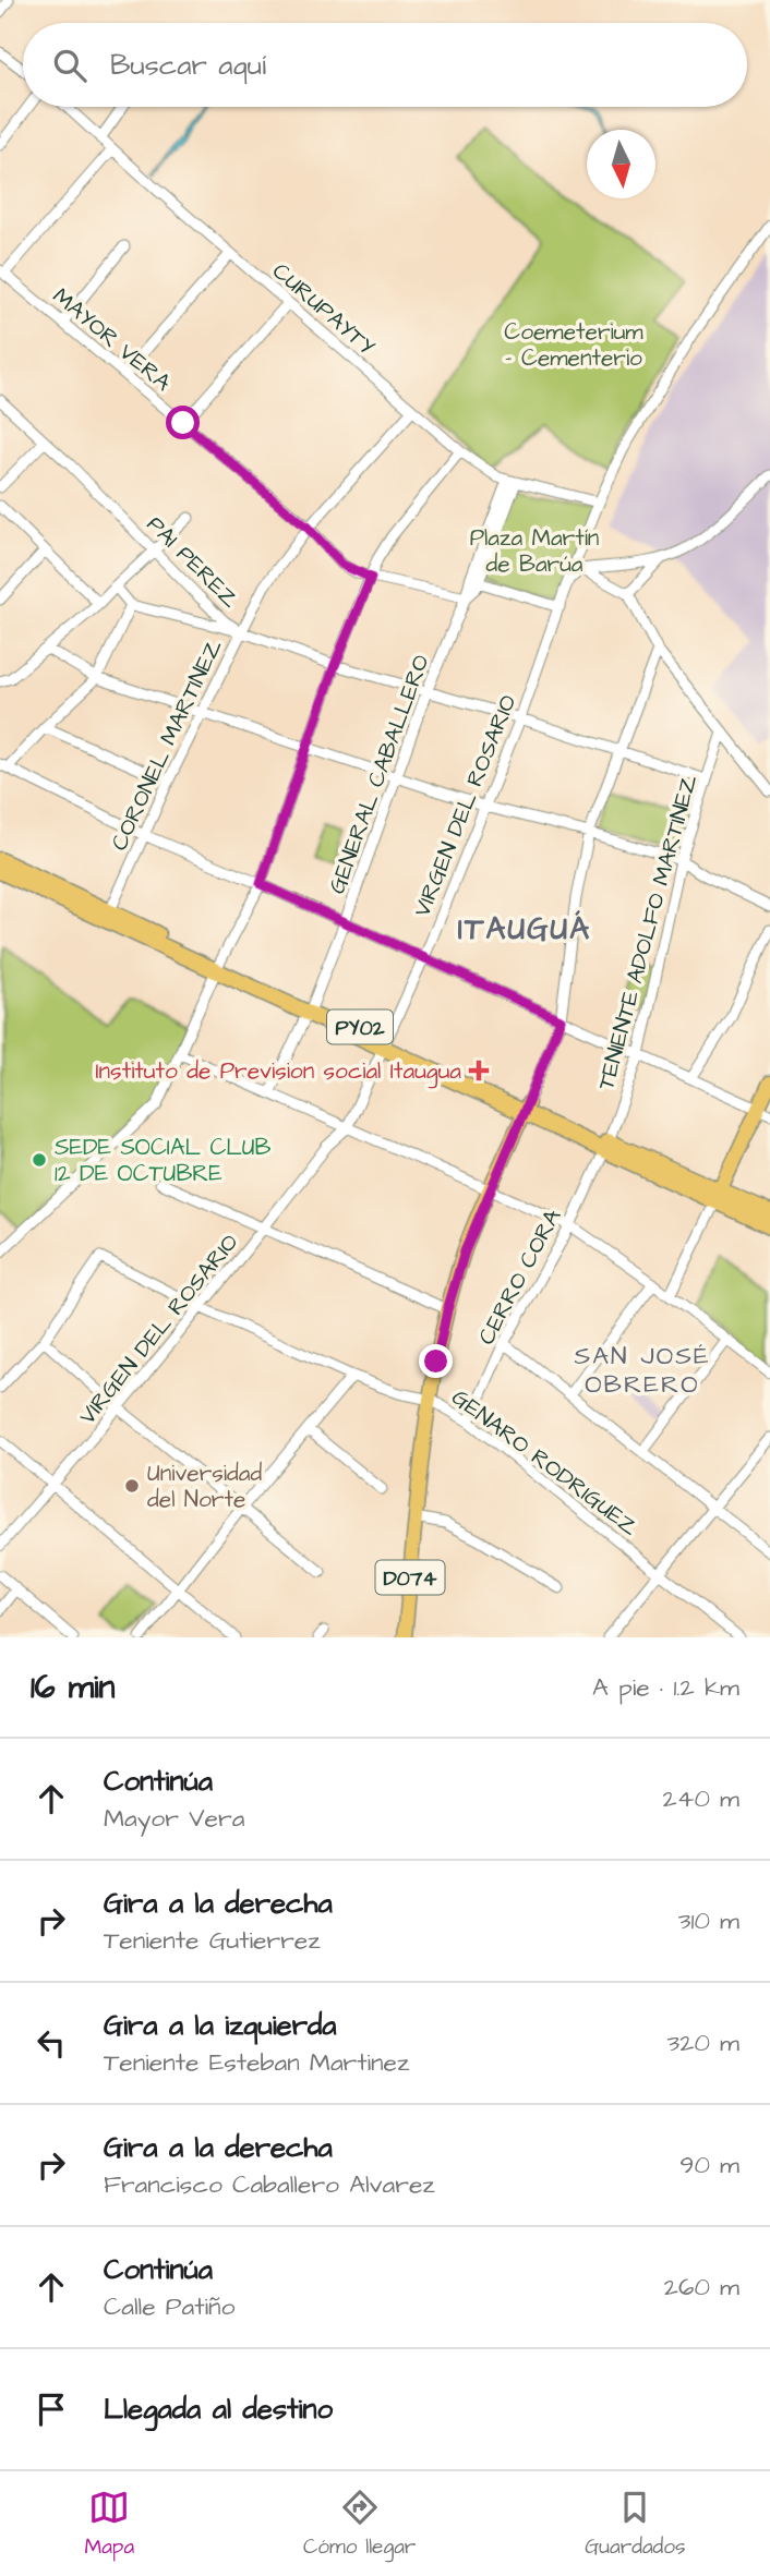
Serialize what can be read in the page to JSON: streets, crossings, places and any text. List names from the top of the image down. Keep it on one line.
{"streets":{"highway":["PY02"],"main road":["D074"],"street":["CURUPAYTY","MAYOR VERA","PAI PEREZ","CORONEL MARTINEZ","GENERAL CABALLERO","VIRGEN DEL ROSARIO","TENIENTE ADOLFO MARTINEZ","CERRO CORA","GENARO RODRIGUEZ"]},"crossings":[["CURUPAYTY","CORONEL MARTINEZ"],["CURUPAYTY","GENERAL CABALLERO"],["CURUPAYTY","VIRGEN DEL ROSARIO"],["MAYOR VERA","CORONEL MARTINEZ"],["MAYOR VERA","GENERAL CABALLERO"],["PAI PEREZ","CORONEL MARTINEZ"],["PAI PEREZ","GENERAL CABALLERO"],["PAI PEREZ","VIRGEN DEL ROSARIO"],["PAI PEREZ","TENIENTE ADOLFO MARTINEZ"],["CORONEL MARTINEZ","PY02"],["GENERAL CABALLERO","PY02"],["VIRGEN DEL ROSARIO","PY02"],["VIRGEN DEL ROSARIO","GENARO RODRIGUEZ"],["TENIENTE ADOLFO MARTINEZ","PY02"],["TENIENTE ADOLFO MARTINEZ","CERRO CORA"],["PY02","CERRO CORA"],["PY02","D074"],["CERRO CORA","GENARO RODRIGUEZ"],["GENARO RODRIGUEZ","D074"]],"districts":["ITAUGUÁ","SAN JOSÉ OBRERO"],"parks":["Coemeterium - Cementerio","Plaza Martín de Barúa"],"places":{"health":["Instituto de Prevision social Itaugua"],"other":["SEDE SOCIAL CLUB 12 DE OCTUBRE","Universidad del Norte"]},"north":"bottom","page":{"search":"Buscar aquí","heading":["16 min","A pie · 1.2 km"],"list":[["Continúa","Mayor Vera","240 m"],["Gira a la derecha","Teniente Gutierrez","310 m"],["Gira a la izquierda","Teniente Esteban Martinez","320 m"],["Gira a la derecha","Francisco Caballero Alvarez","90 m"],["Continúa","Calle Patiño","260 m"],"Llegada al destino"],"nav":["Mapa","Cómo llegar","Guardados"]}}
